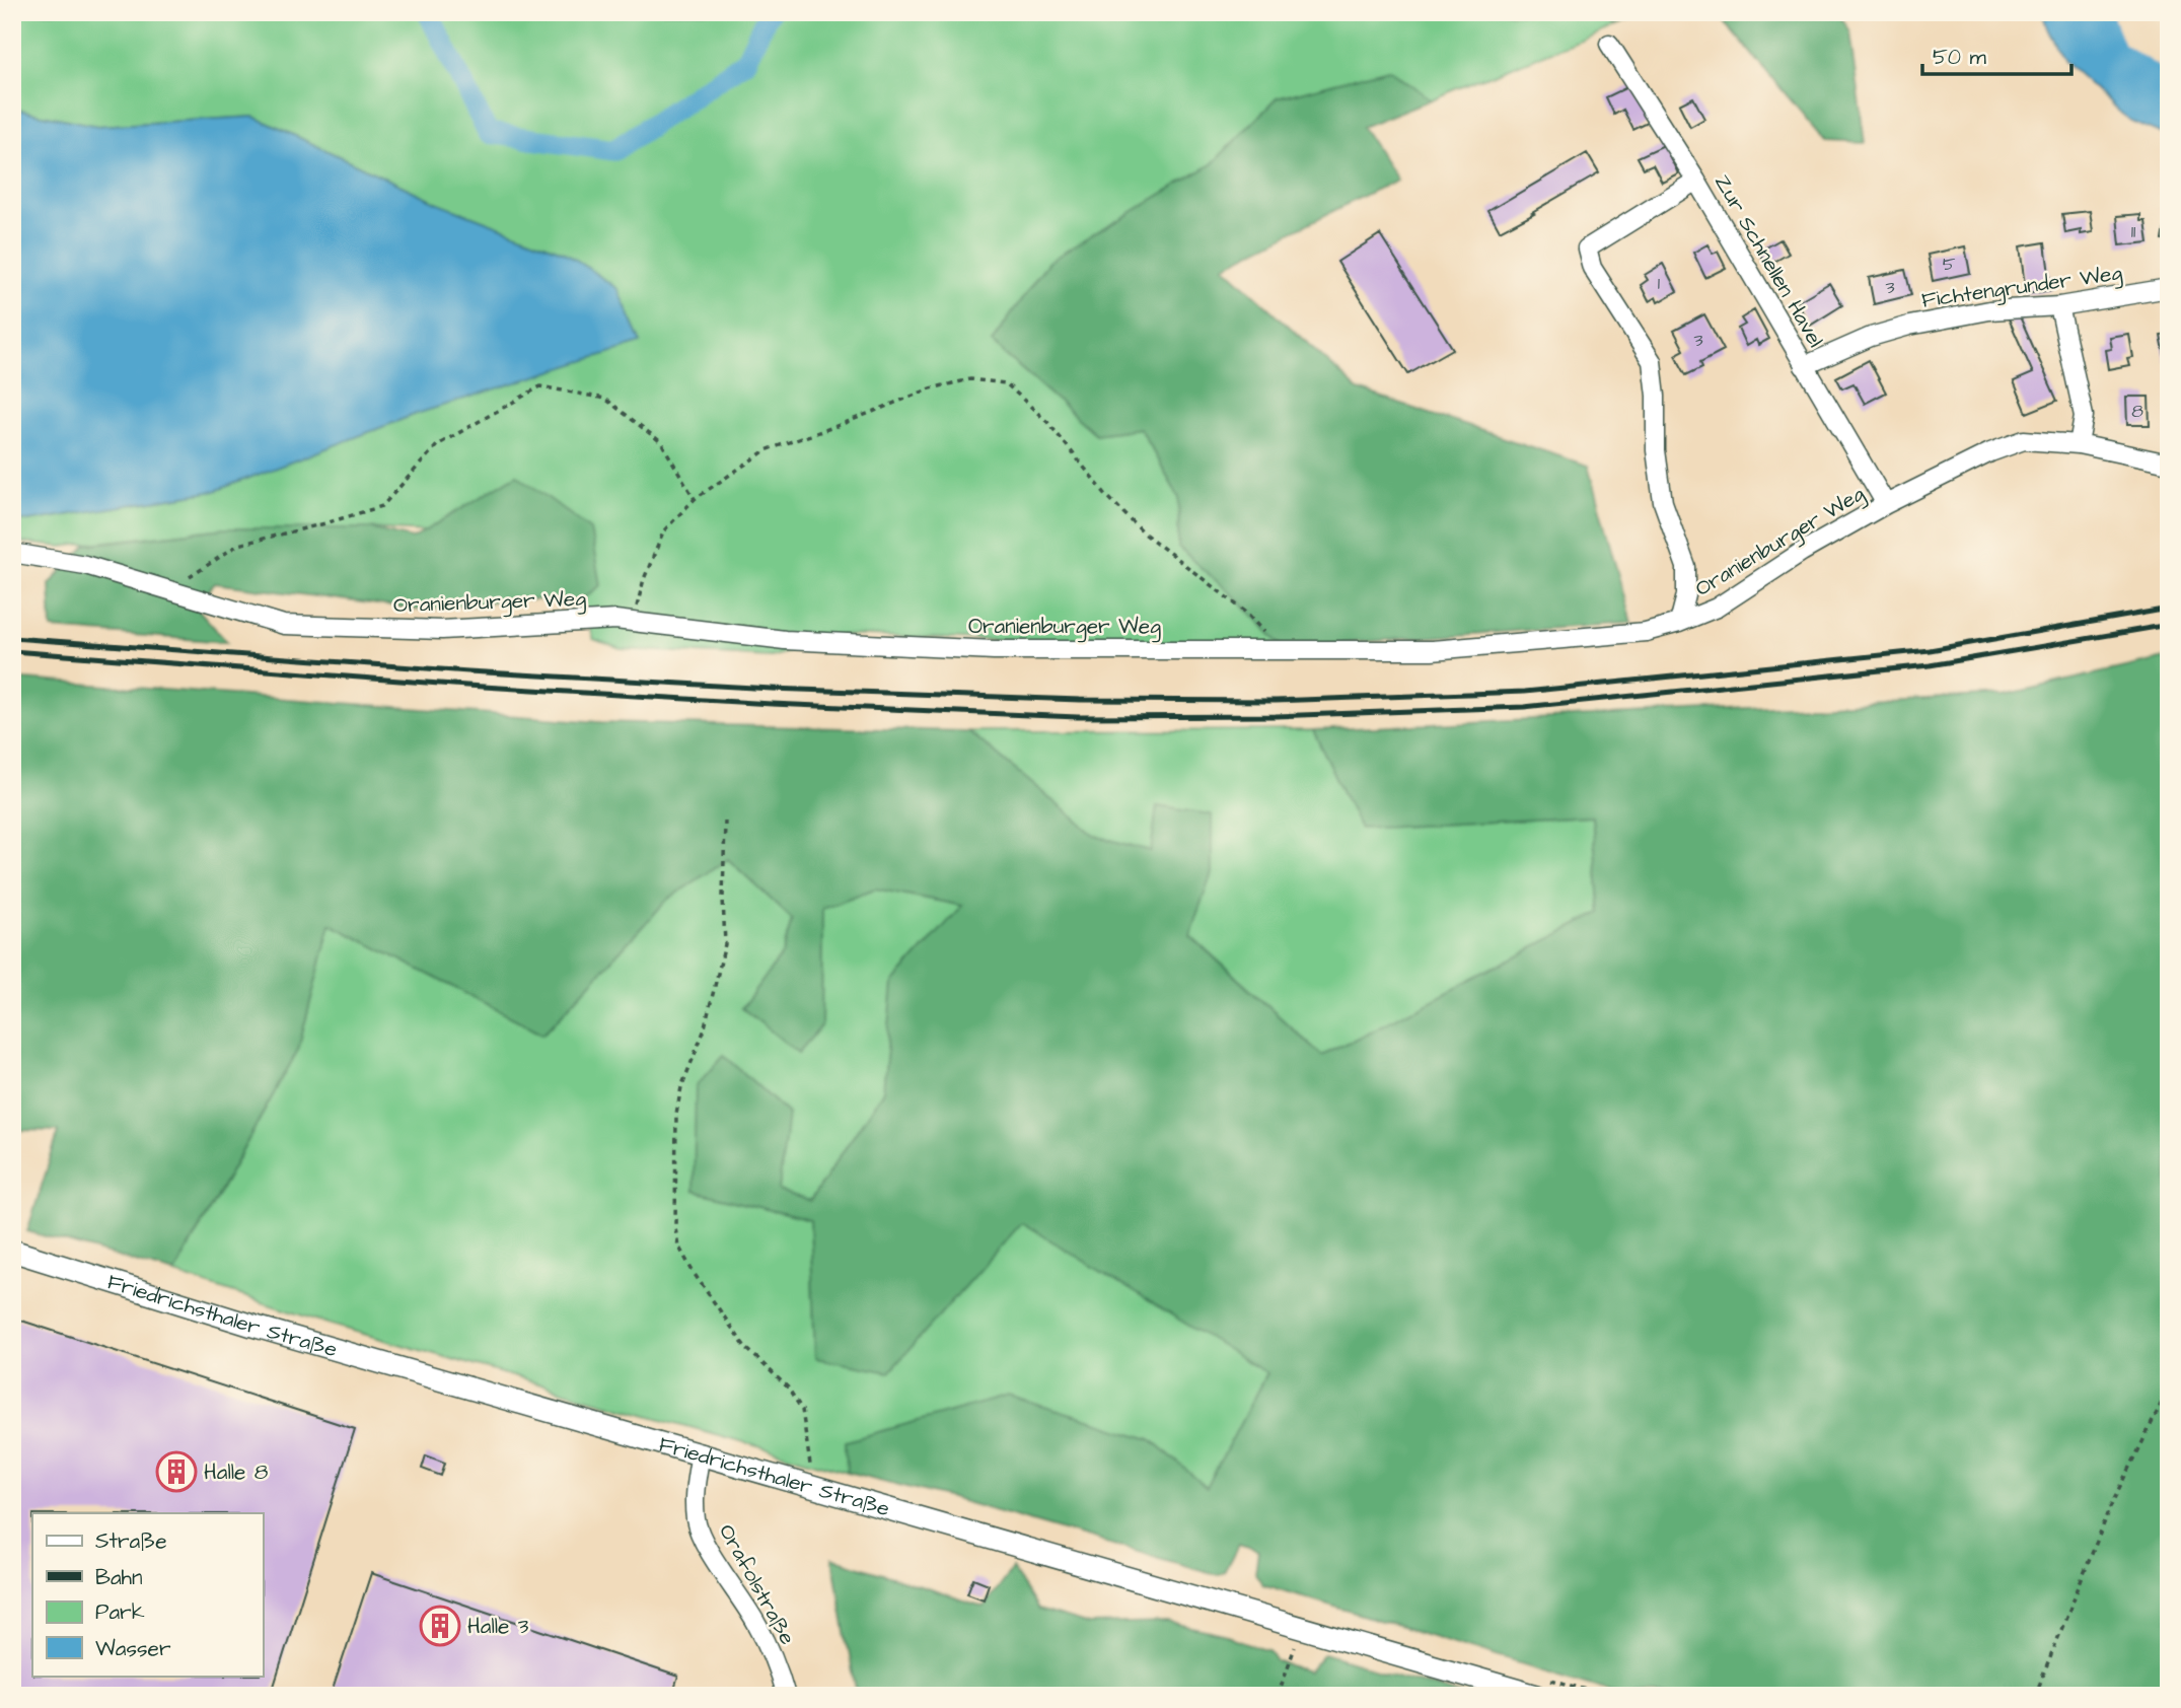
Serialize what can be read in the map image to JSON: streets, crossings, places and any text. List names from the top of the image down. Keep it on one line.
{"streets":{"street":["Zur Schnellen Havel","Fichtengrunder Weg","Oranienburger Weg","Friedrichsthaler Straße","Orafolstraße"]},"crossings":[["Zur Schnellen Havel","Fichtengrunder Weg"],["Zur Schnellen Havel","Oranienburger Weg"],["Friedrichsthaler Straße","Orafolstraße"]],"places":{"building":["Halle 8","Halle 3"]},"house_numbers":["11","5","1","3","3","8"],"legend":["Straße","Bahn","Park","Wasser"],"scale_bar":"50 m"}
